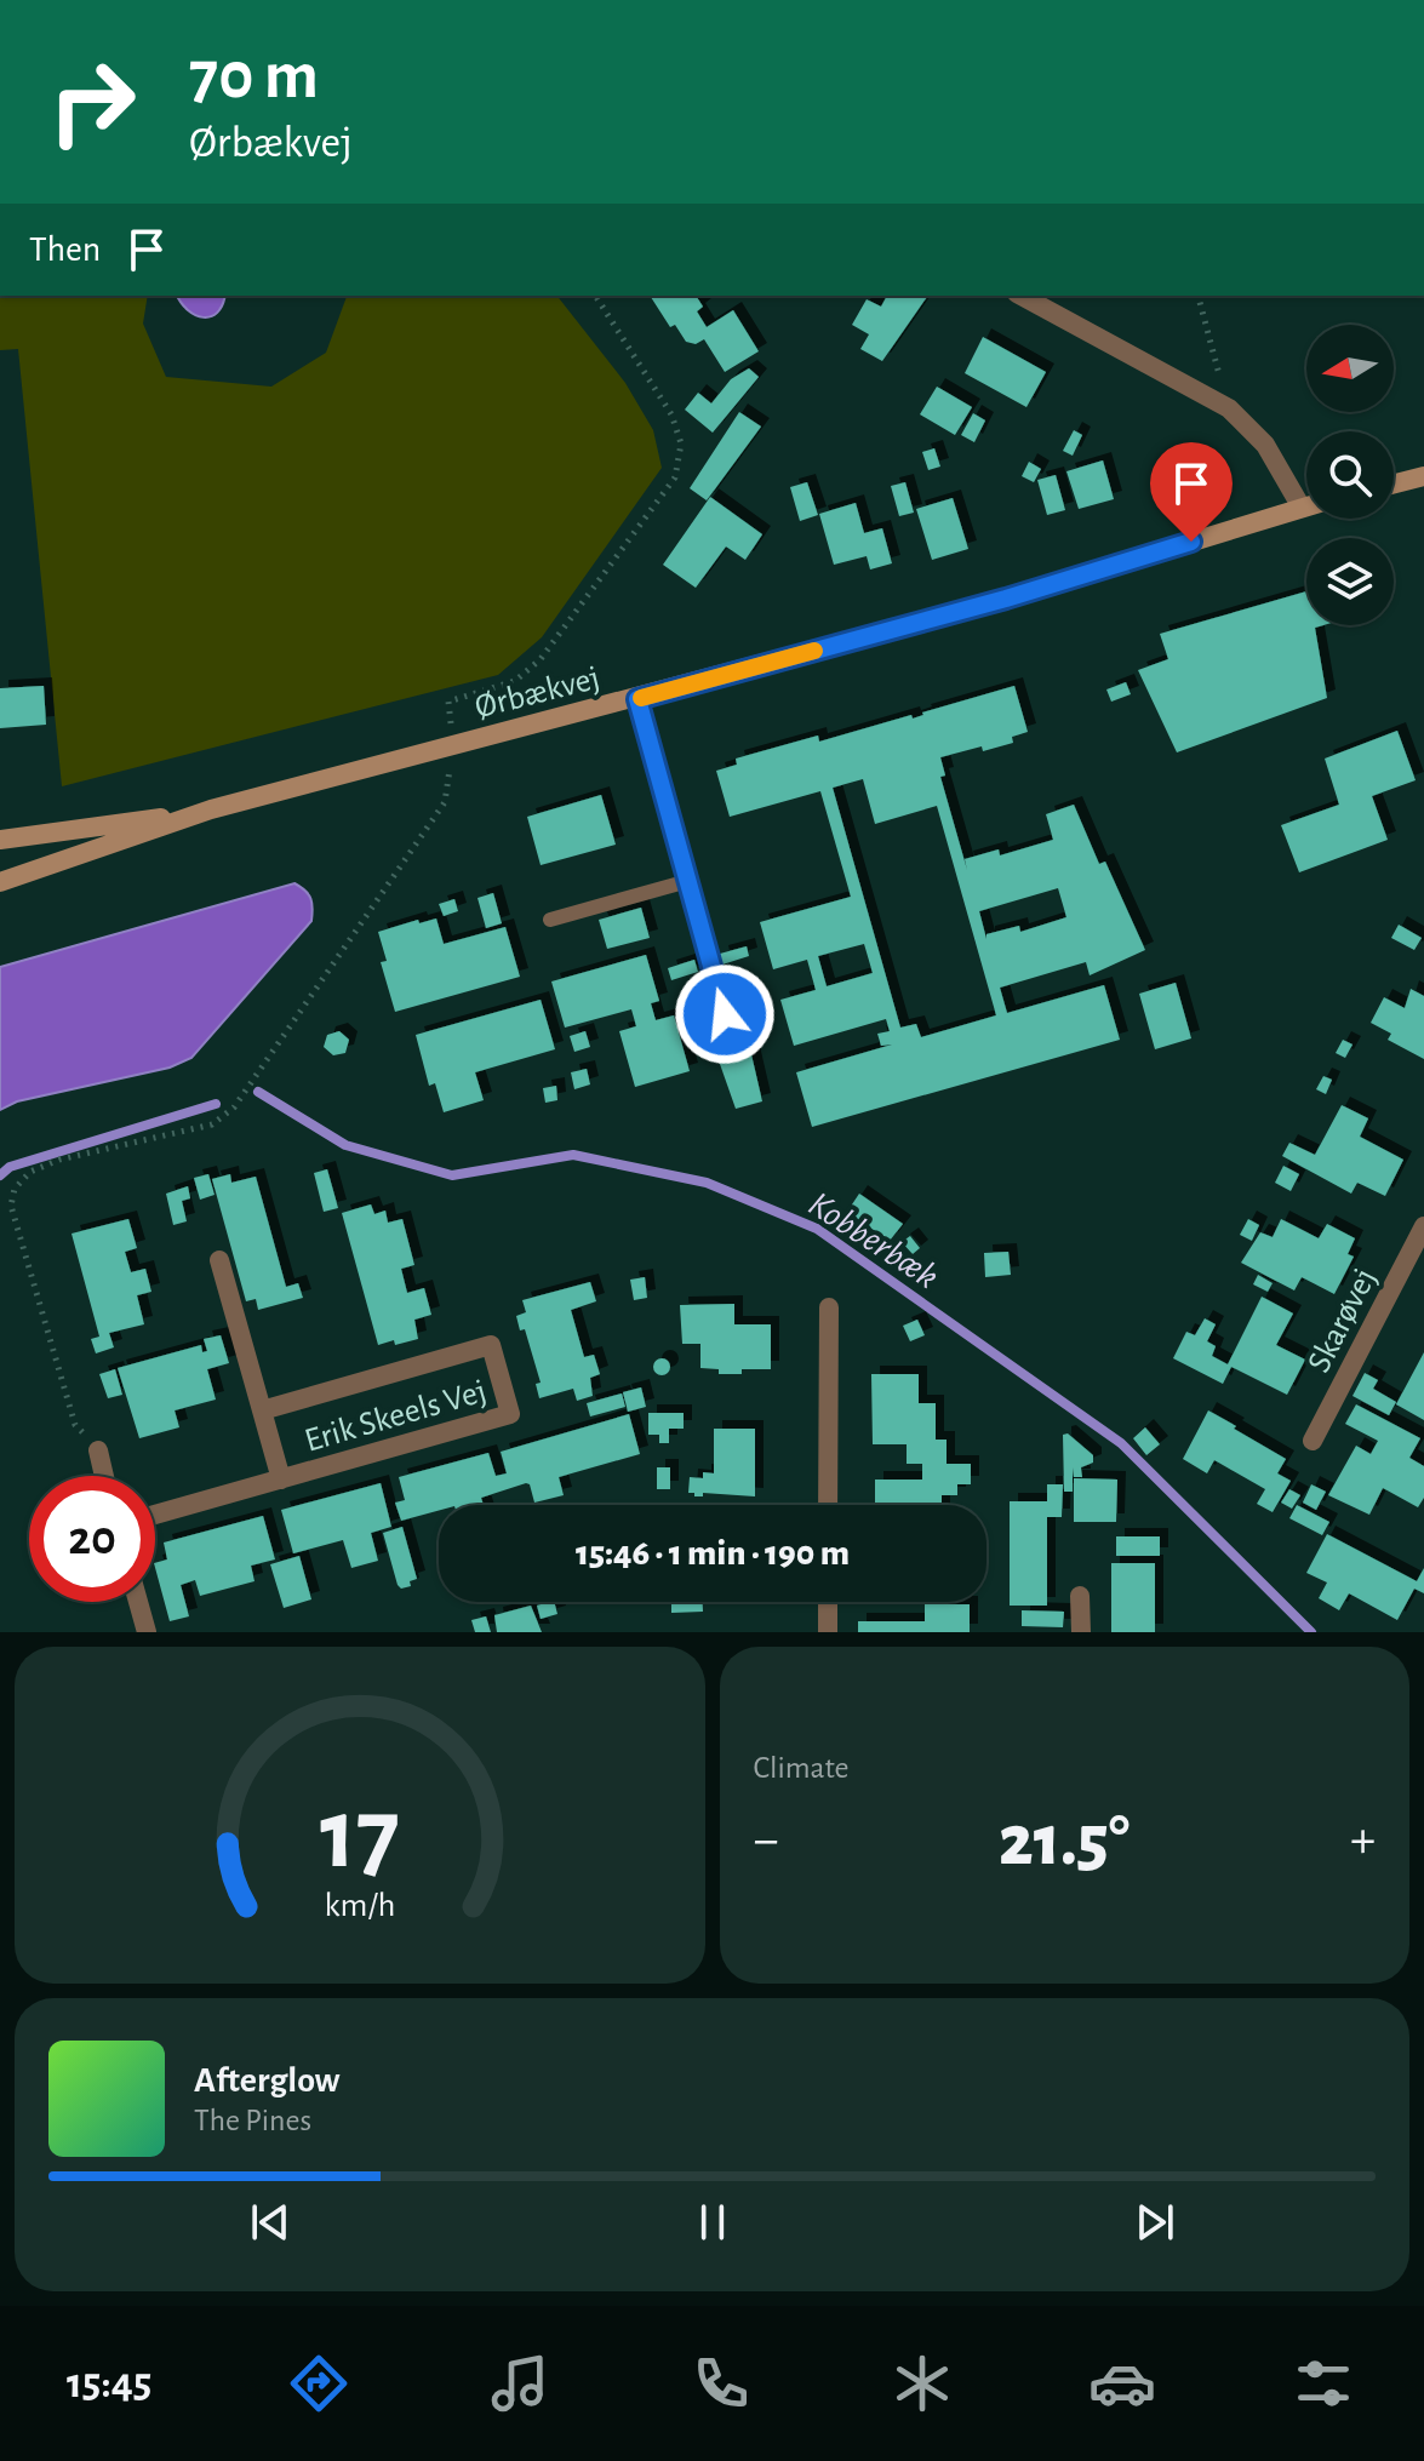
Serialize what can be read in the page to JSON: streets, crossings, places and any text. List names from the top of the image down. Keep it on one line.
{"streets":{"street":["Ørbækvej","Skarøvej","Erik Skeels Vej"]},"water":["Kobberbæk"],"north":"left","page":{"turn":["70 m","Ørbækvej"],"then":"Then","limit":"20","trip":"15:46 · 1 min · 190 m","tile":"Climate","heat":["−","21.5°","+"],"song":["Afterglow","The Pines"],"tabs":"15:45","gauge":["17","km/h"]}}
